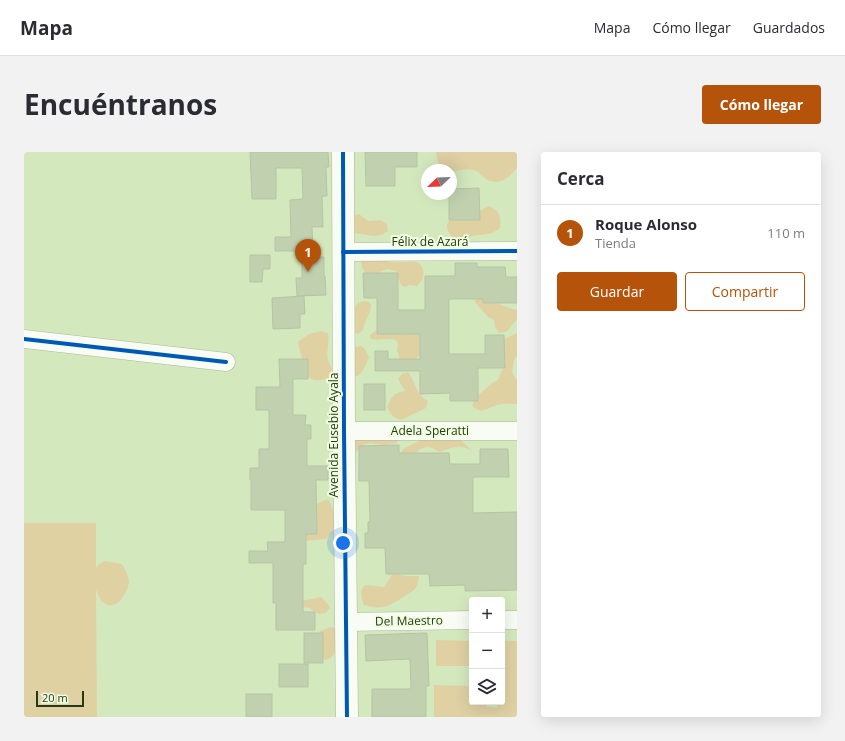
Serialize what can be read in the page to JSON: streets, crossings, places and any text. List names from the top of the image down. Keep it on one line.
{"streets":{"street":["Félix de Azará","Adela Speratti","Avenida Eusebio Ayala","Del Maestro"]},"crossings":[["Félix de Azará","Avenida Eusebio Ayala"],["Adela Speratti","Avenida Eusebio Ayala"],["Avenida Eusebio Ayala","Del Maestro"]],"scale_bar":"20 m","north":"bottom left","page":{"header":"Mapa","nav":["Mapa","Cómo llegar","Guardados"],"title":"Encuéntranos","buttons":["Cómo llegar",["Guardar","Compartir"]],"heading":"Cerca","list":[{"mark":"1","name":"Roque Alonso","note":"Tienda","value":"110 m"}],"pins":"1","map_buttons":["+","−"],"scale":"20 m"}}
